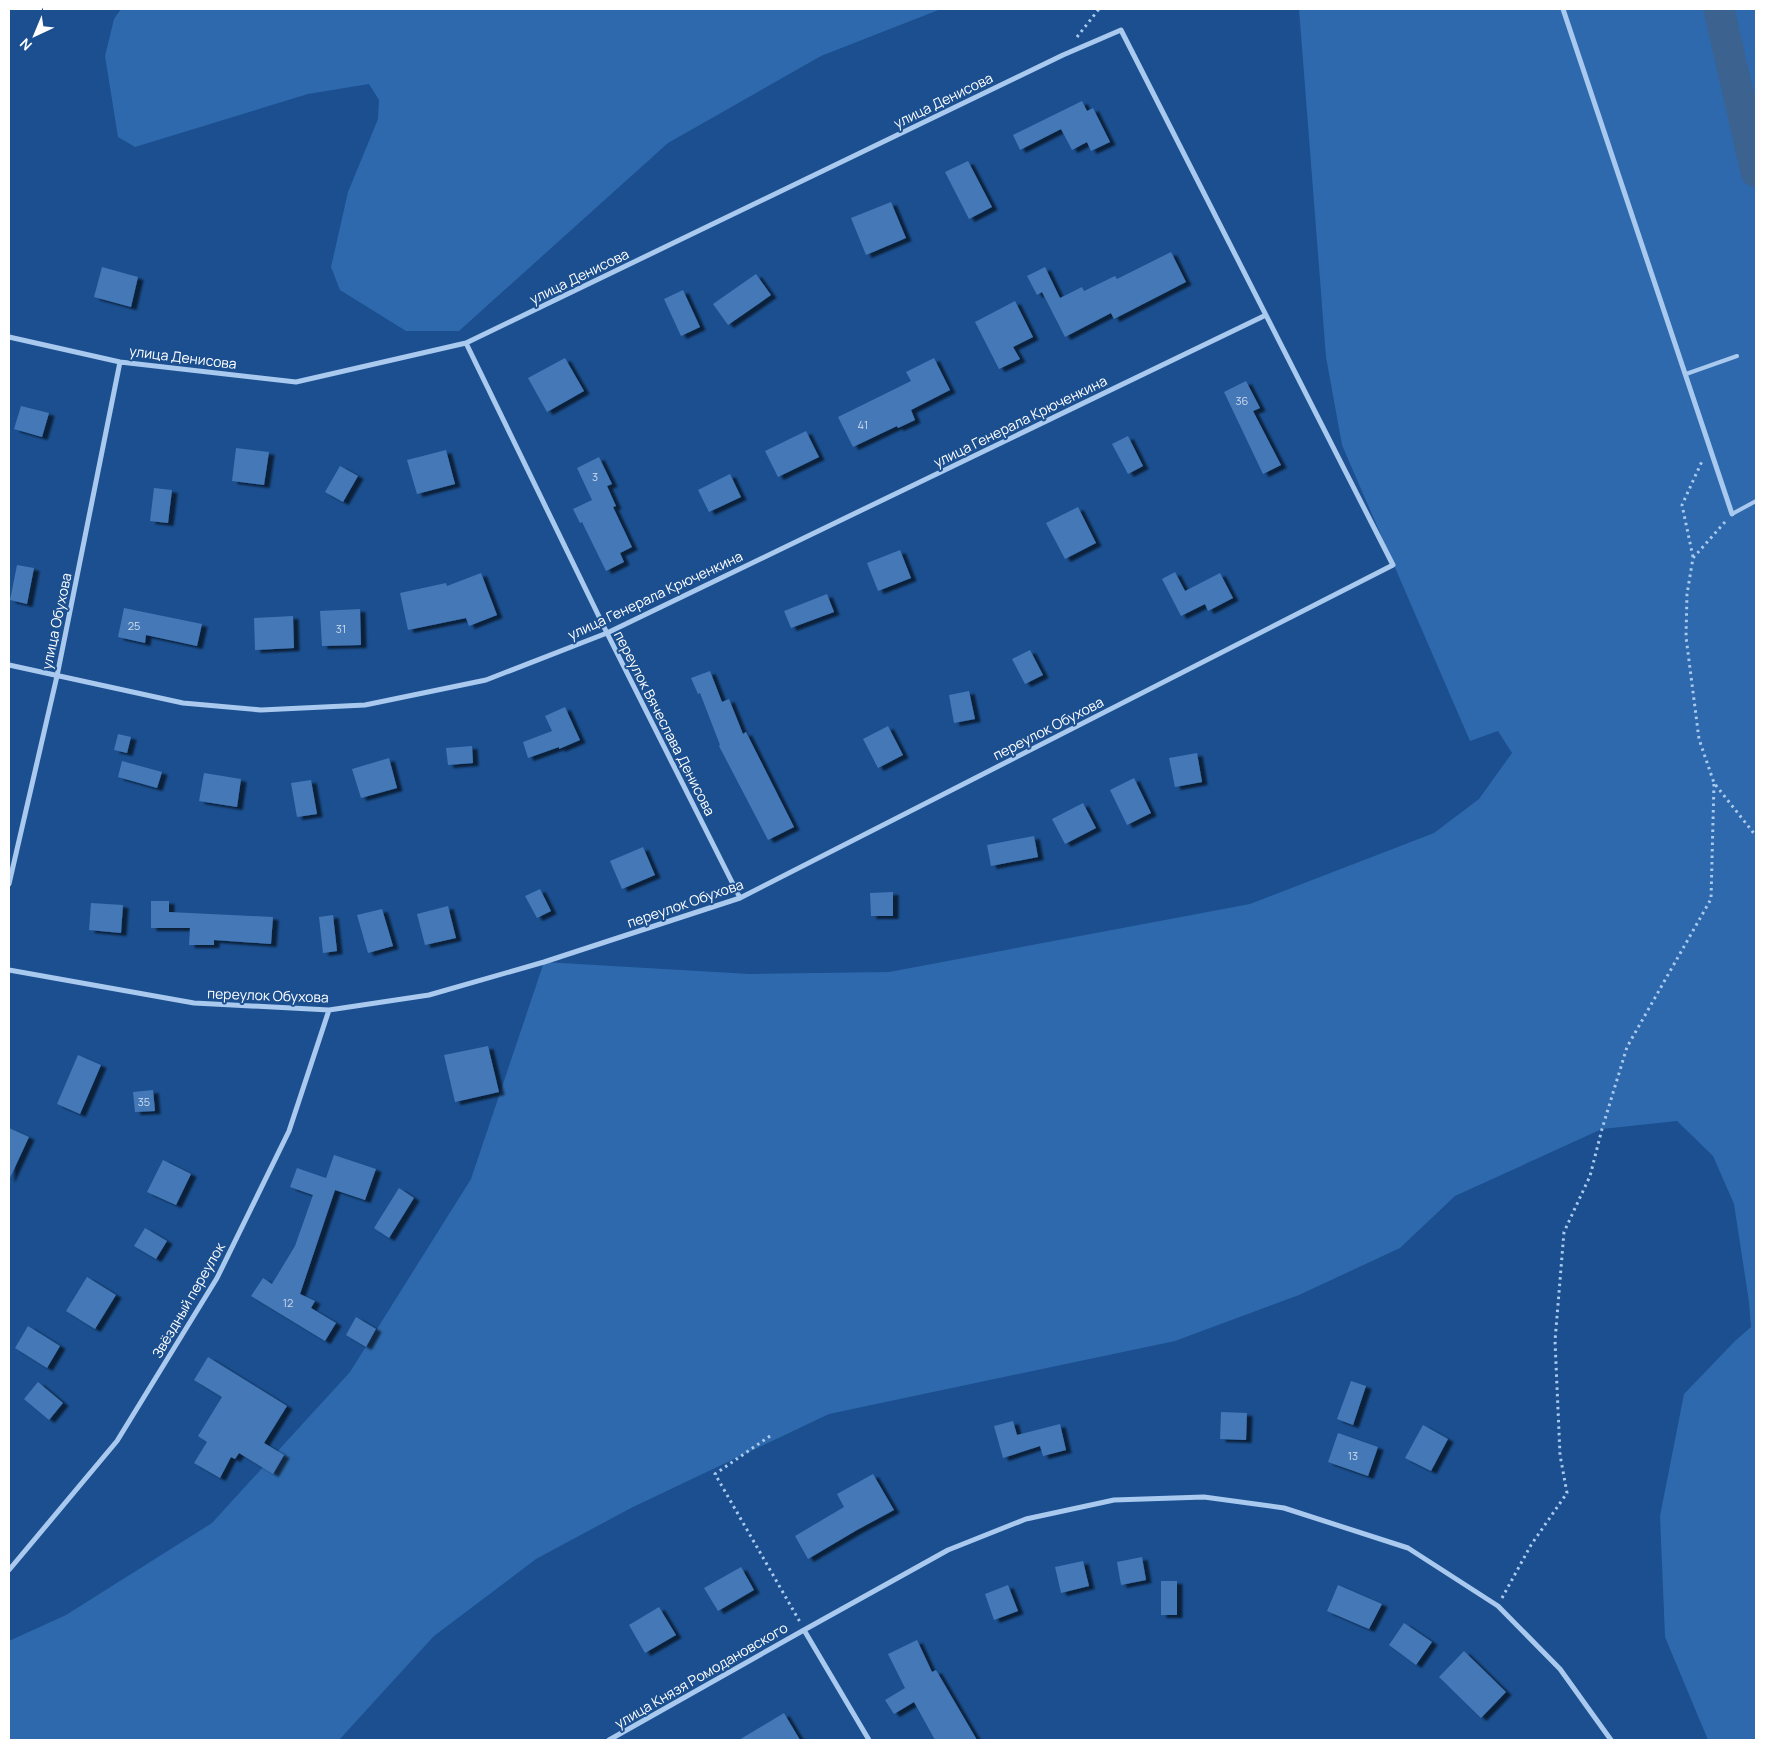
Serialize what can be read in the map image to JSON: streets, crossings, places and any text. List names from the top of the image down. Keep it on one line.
{"streets":{"street":["улица Денисова","улица Генерала Крюченкина","улица Обухова","переулок Вячеслава Денисова","переулок Обухова","Звёздный переулок","улица Князя Ромодановского"]},"crossings":[["улица Денисова","улица Генерала Крюченкина"],["улица Денисова","улица Обухова"],["улица Денисова","переулок Вячеслава Денисова"],["улица Денисова","переулок Обухова"],["улица Генерала Крюченкина","улица Обухова"],["улица Генерала Крюченкина","переулок Вячеслава Денисова"],["улица Генерала Крюченкина","переулок Обухова"],["переулок Вячеслава Денисова","переулок Обухова"],["переулок Обухова","Звёздный переулок"]],"house_numbers":["36","41","3","25","31","35","12","13"],"north":"bottom left"}
